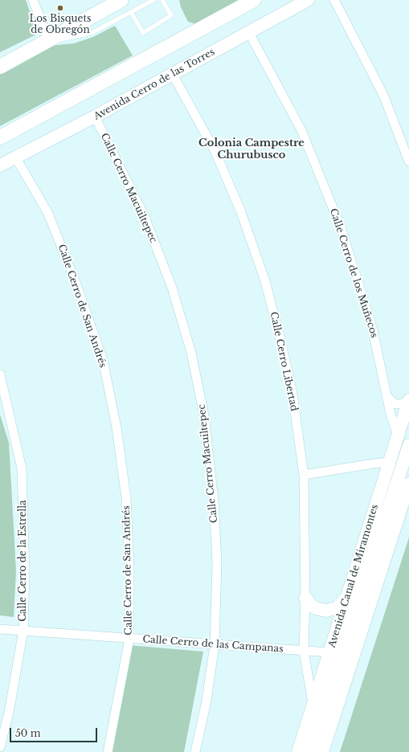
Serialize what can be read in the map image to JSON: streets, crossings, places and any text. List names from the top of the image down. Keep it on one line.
{"streets":{"street":["Avenida Cerro de las Torres","Calle Cerro Macuiltepec","Calle Cerro de los Muñecos","Calle Cerro de San Andrés","Calle Cerro Libertad","Calle Cerro de la Estrella","Avenida Canal de Miramontes","Calle Cerro de las Campanas"]},"crossings":[["Avenida Cerro de las Torres","Calle Cerro Macuiltepec"],["Avenida Cerro de las Torres","Calle Cerro de los Muñecos"],["Avenida Cerro de las Torres","Calle Cerro de San Andrés"],["Avenida Cerro de las Torres","Calle Cerro Libertad"],["Calle Cerro Macuiltepec","Calle Cerro de las Campanas"],["Calle Cerro de los Muñecos","Avenida Canal de Miramontes"],["Calle Cerro de San Andrés","Calle Cerro de las Campanas"],["Calle Cerro Libertad","Avenida Canal de Miramontes"],["Calle Cerro Libertad","Calle Cerro de las Campanas"],["Calle Cerro de la Estrella","Calle Cerro de las Campanas"],["Avenida Canal de Miramontes","Calle Cerro de las Campanas"]],"districts":["Colonia Campestre Churubusco"],"places":["Los Bisquets de Obregón"],"scale_bar":"50 m"}
